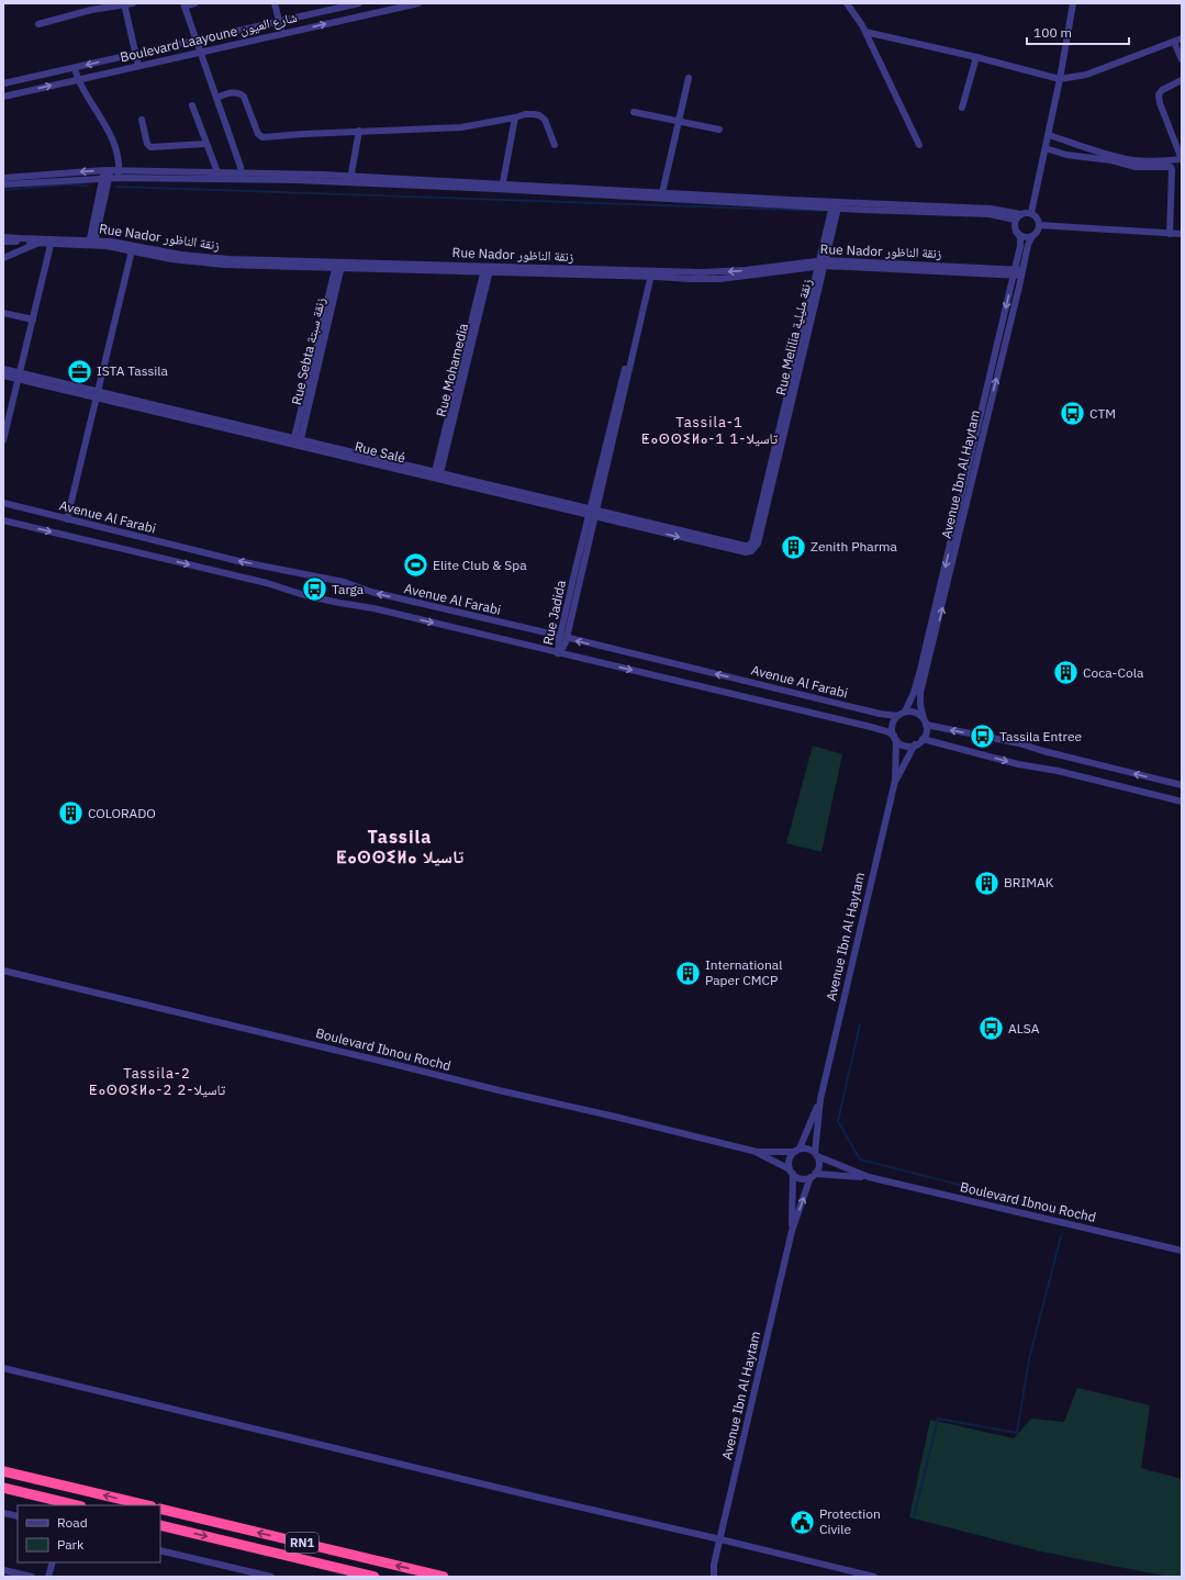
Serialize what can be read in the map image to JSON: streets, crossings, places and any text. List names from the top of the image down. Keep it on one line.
{"streets":{"highway":["RN1"],"street":["Boulevard Laayoune شارع العيون","Rue Nador زنقة الناظور","Rue Melilia زنقة مليلية","Rue Sebta زنقة سبتة","Rue Mohamedia","Rue Salé","Avenue Ibn Al Haytam","Avenue Al Farabi","Rue Jadida","Boulevard Ibnou Rochd"]},"crossings":[["Rue Nador زنقة الناظور","Rue Melilia زنقة مليلية"],["Rue Nador زنقة الناظور","Rue Sebta زنقة سبتة"],["Rue Nador زنقة الناظور","Rue Mohamedia"],["Rue Nador زنقة الناظور","Avenue Ibn Al Haytam"],["Rue Nador زنقة الناظور","Rue Jadida"],["Rue Melilia زنقة مليلية","Rue Salé"],["Rue Sebta زنقة سبتة","Rue Salé"],["Rue Mohamedia","Rue Salé"],["Rue Salé","Rue Jadida"],["Avenue Ibn Al Haytam","Avenue Al Farabi"],["Avenue Ibn Al Haytam","Boulevard Ibnou Rochd"],["Avenue Al Farabi","Rue Jadida"]],"districts":["Tassila-1 ⵟⴰⵙⵙⵉⵍⴰ-1 1-تاسيلا","Tassila ⵟⴰⵙⵙⵉⵍⴰ تاسيلا","Tassila-2 ⵟⴰⵙⵙⵉⵍⴰ-2 2-تاسيلا"],"places":{"office":["ISTA Tassila"],"bus stop":["CTM","Targa","Tassila Entree","ALSA"],"building":["Zenith Pharma","Coca-Cola","COLORADO","BRIMAK","International Paper CMCP"],"sports":["Elite Club & Spa"],"public building":["Protection Civile"]},"legend":["Road","Park"],"scale_bar":"100 m"}
